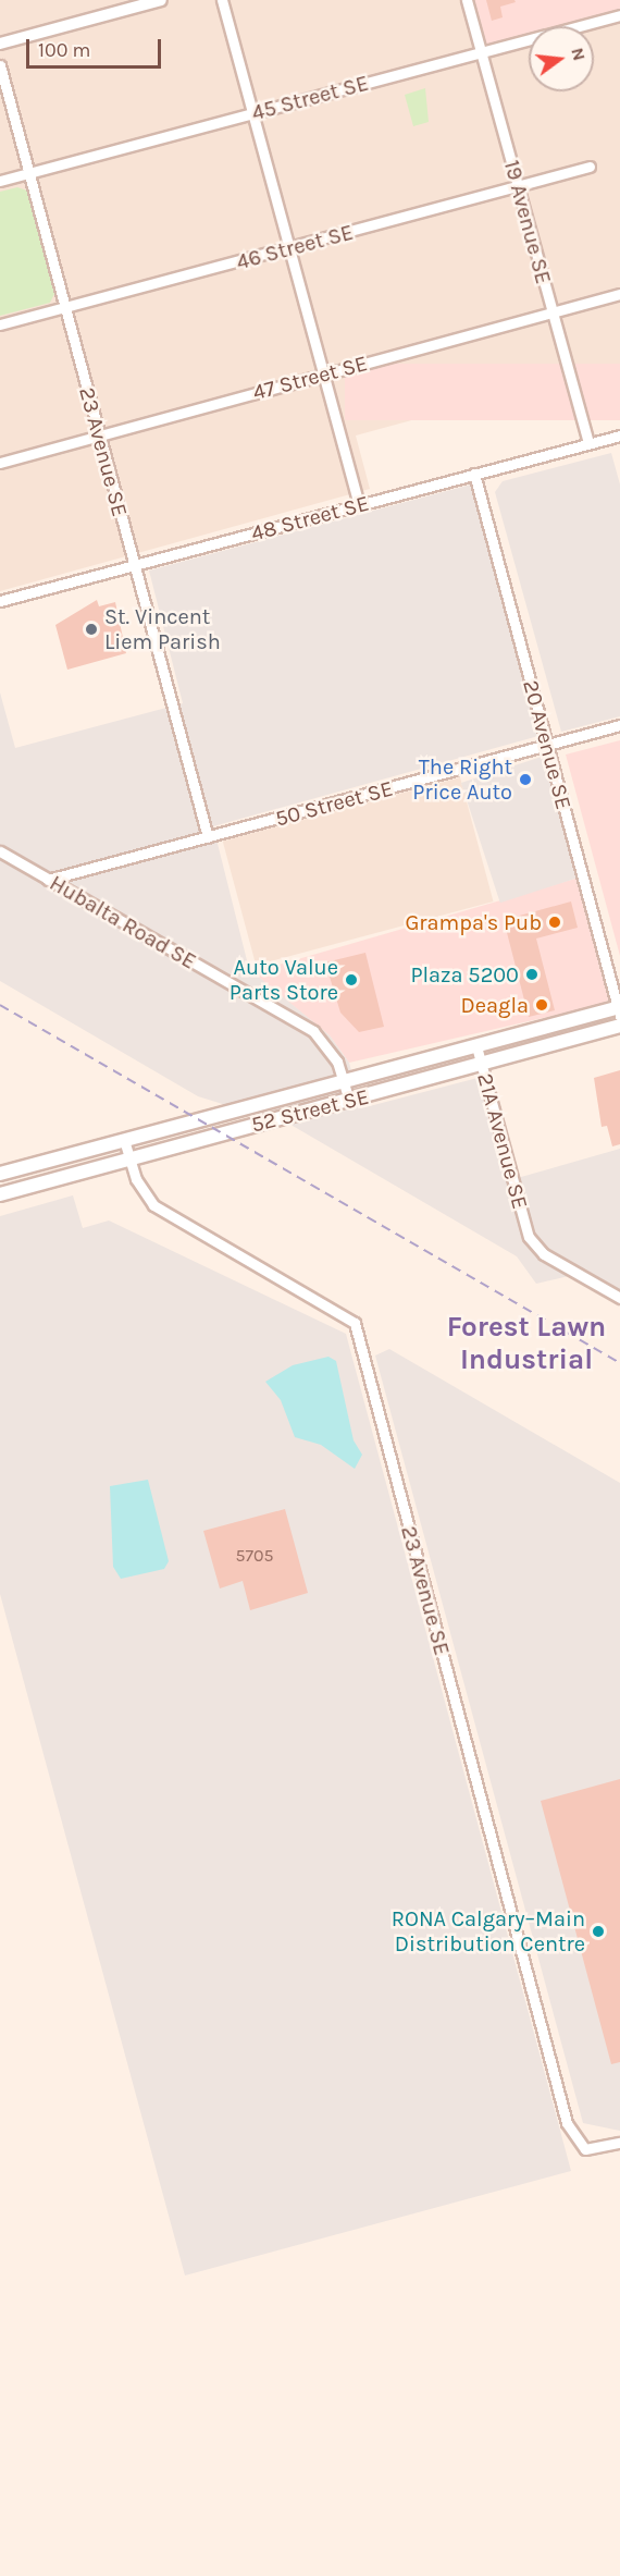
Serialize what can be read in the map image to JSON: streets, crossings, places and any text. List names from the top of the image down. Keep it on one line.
{"streets":{"main road":["52 Street SE"],"street":["45 Street SE","19 Avenue SE","46 Street SE","47 Street SE","23 Avenue SE","48 Street SE","20 Avenue SE","50 Street SE","Hubalta Road SE","21A Avenue SE"]},"crossings":[["45 Street SE","19 Avenue SE"],["45 Street SE","23 Avenue SE"],["19 Avenue SE","46 Street SE"],["19 Avenue SE","47 Street SE"],["19 Avenue SE","48 Street SE"],["46 Street SE","23 Avenue SE"],["47 Street SE","23 Avenue SE"],["23 Avenue SE","48 Street SE"],["23 Avenue SE","50 Street SE"],["23 Avenue SE","52 Street SE"],["48 Street SE","20 Avenue SE"],["20 Avenue SE","50 Street SE"],["20 Avenue SE","52 Street SE"],["50 Street SE","Hubalta Road SE"],["Hubalta Road SE","52 Street SE"],["52 Street SE","21A Avenue SE"]],"districts":["Forest Lawn Industrial"],"places":["St. Vincent Liem Parish","The Right Price Auto","Grampa's Pub","Plaza 5200","Auto Value Parts Store","Deagla","RONA Calgary–Main Distribution Centre"],"house_numbers":["5705"],"scale_bar":"100 m","north":"right"}
